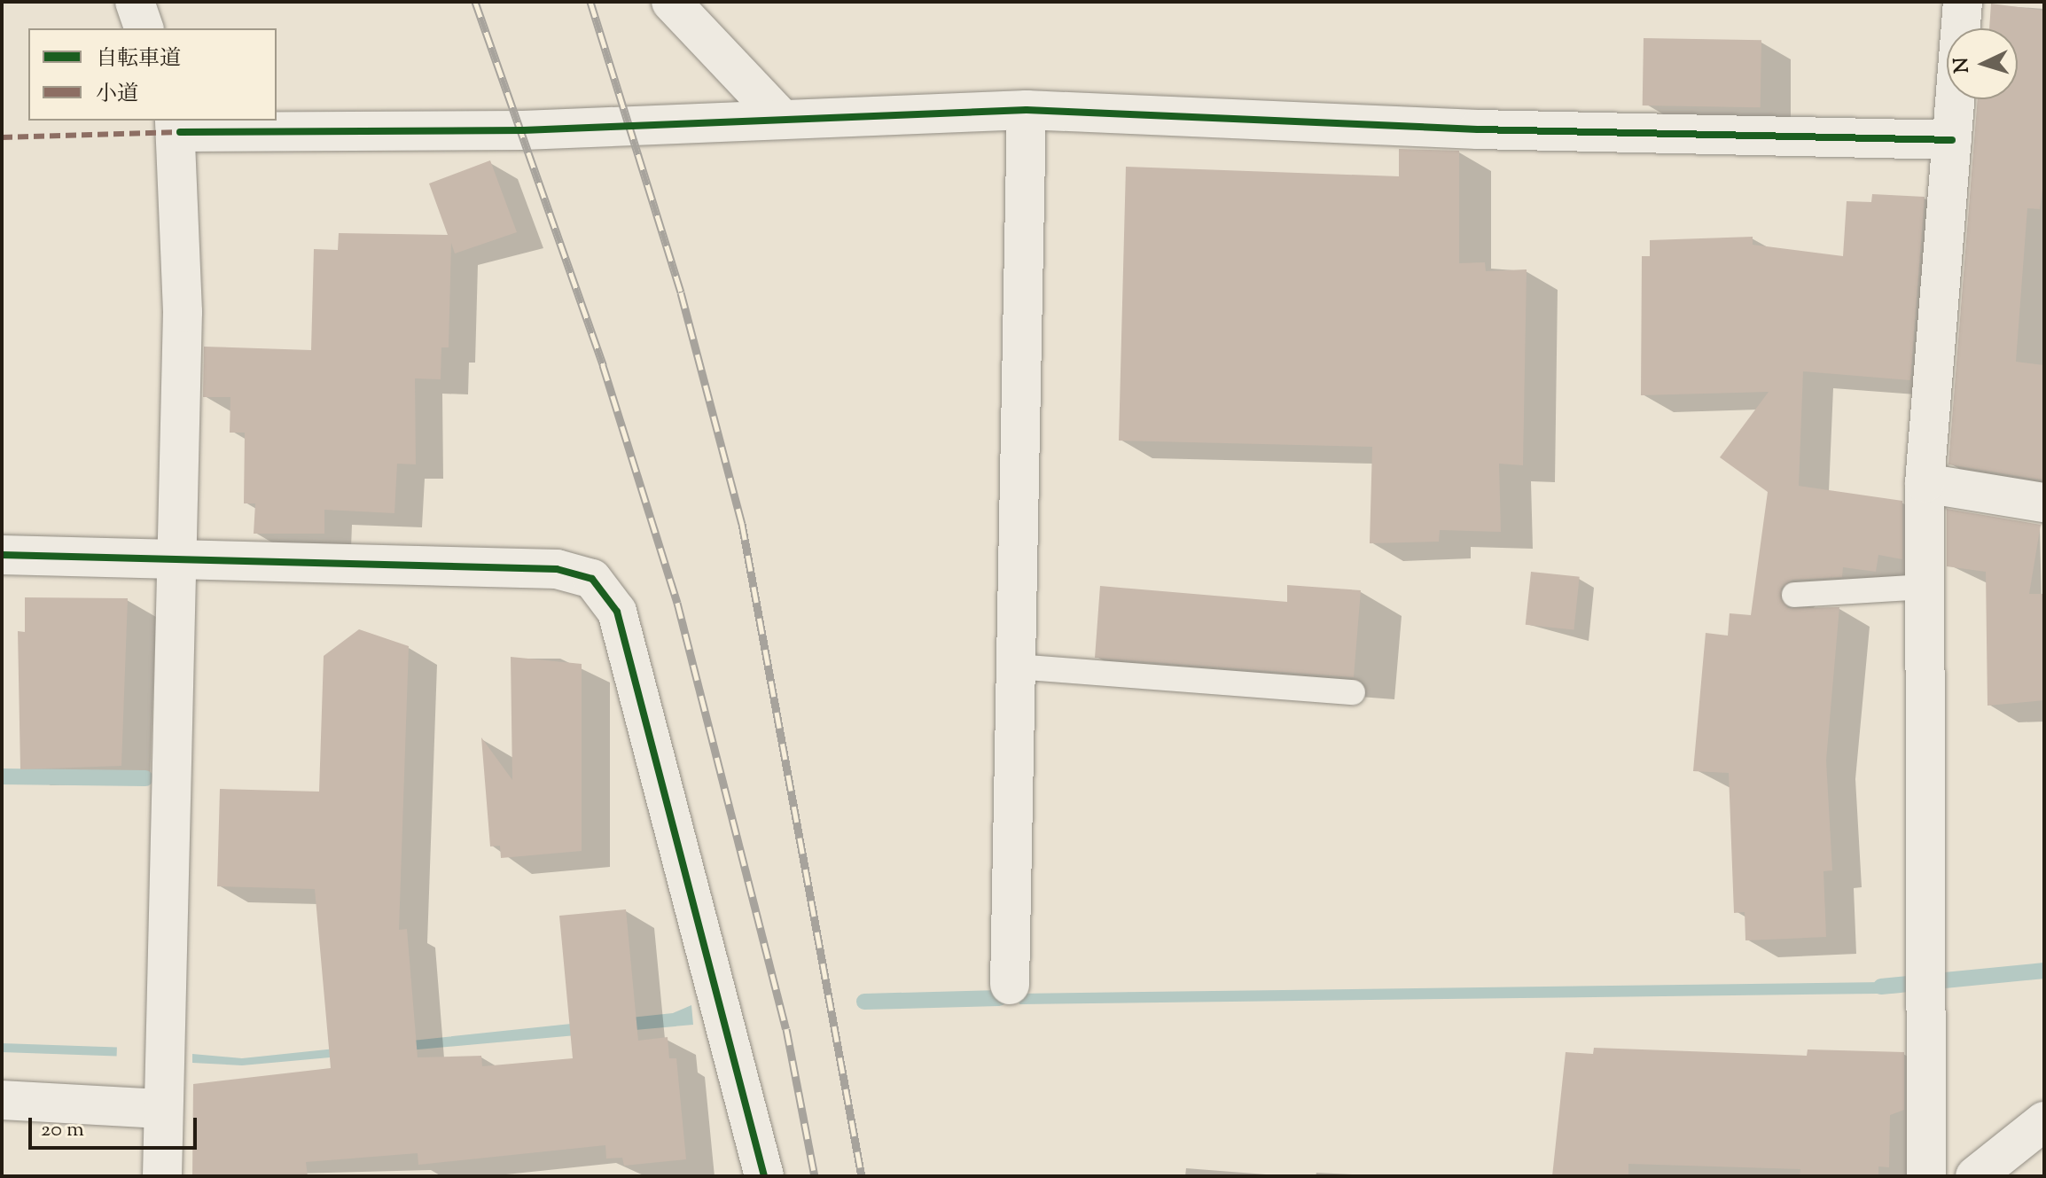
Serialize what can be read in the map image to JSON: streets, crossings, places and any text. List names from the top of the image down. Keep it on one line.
{"legend":["自転車道","小道"],"scale_bar":"20 m","north":"left"}
